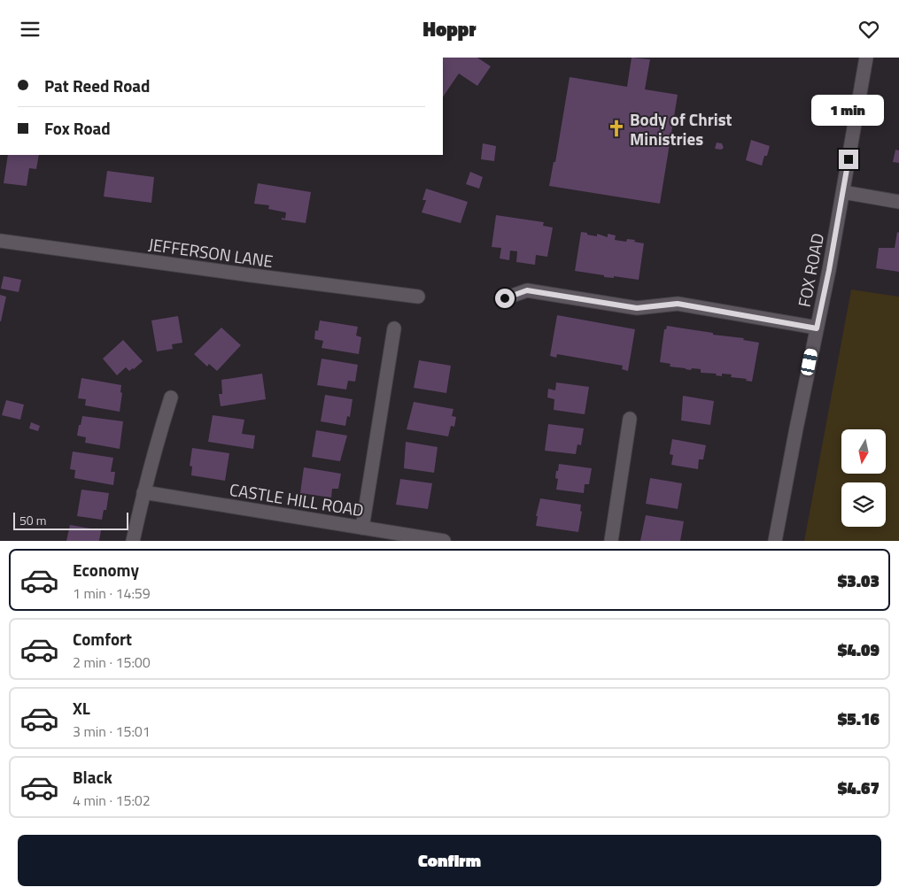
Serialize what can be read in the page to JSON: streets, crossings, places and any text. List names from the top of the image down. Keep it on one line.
{"streets":{"street":["JEFFERSON LANE","FOX ROAD","CASTLE HILL ROAD"]},"places":{"church":["Body of Christ Ministries"]},"scale_bar":"50 m","north":"bottom","page":{"header":"Hoppr","banner":["Pat Reed Road","Fox Road"],"bubble":"1 min","scale":"50 m","list":[{"name":"Economy","note":"1 min · 14:59","value":"$3.03"},{"name":"Comfort","note":"2 min · 15:00","value":"$4.09"},{"name":"XL","note":"3 min · 15:01","value":"$5.16"},{"name":"Black","note":"4 min · 15:02","value":"$4.67"}],"buttons":"Confirm"}}
